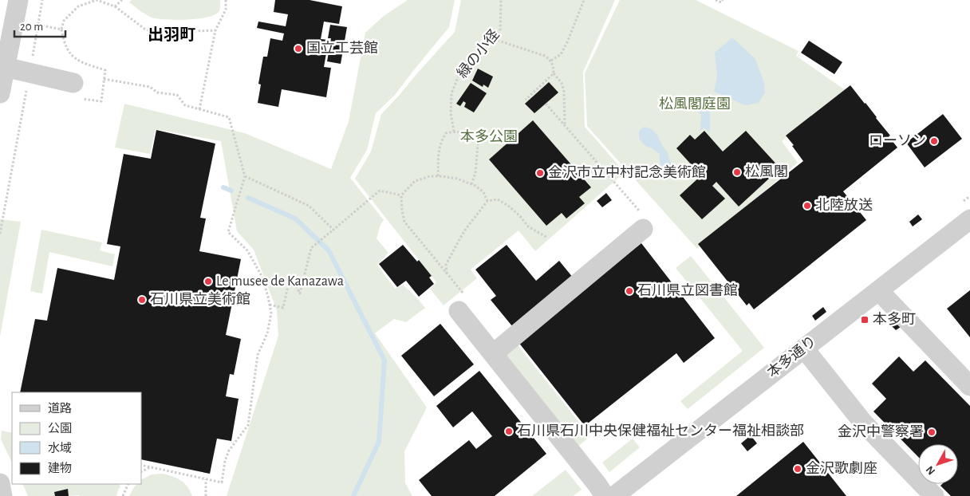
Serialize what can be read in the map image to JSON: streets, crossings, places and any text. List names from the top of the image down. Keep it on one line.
{"streets":{"street":["本多通り"],"path":["緑の小径"]},"districts":["出羽町"],"parks":["松風閣庭園","本多公園"],"places":{"other":["国立工芸館","ローソン","松風閣","金沢市立中村記念美術館","北陸放送","Le musee de Kanazawa","石川県立図書館","石川県立美術館","石川県石川中央保健福祉センター福祉相談部","金沢中警察署","金沢歌劇座"],"transit":["本多町"]},"legend":["道路","公園","水域","建物"],"scale_bar":"20 m","north":"bottom left"}
